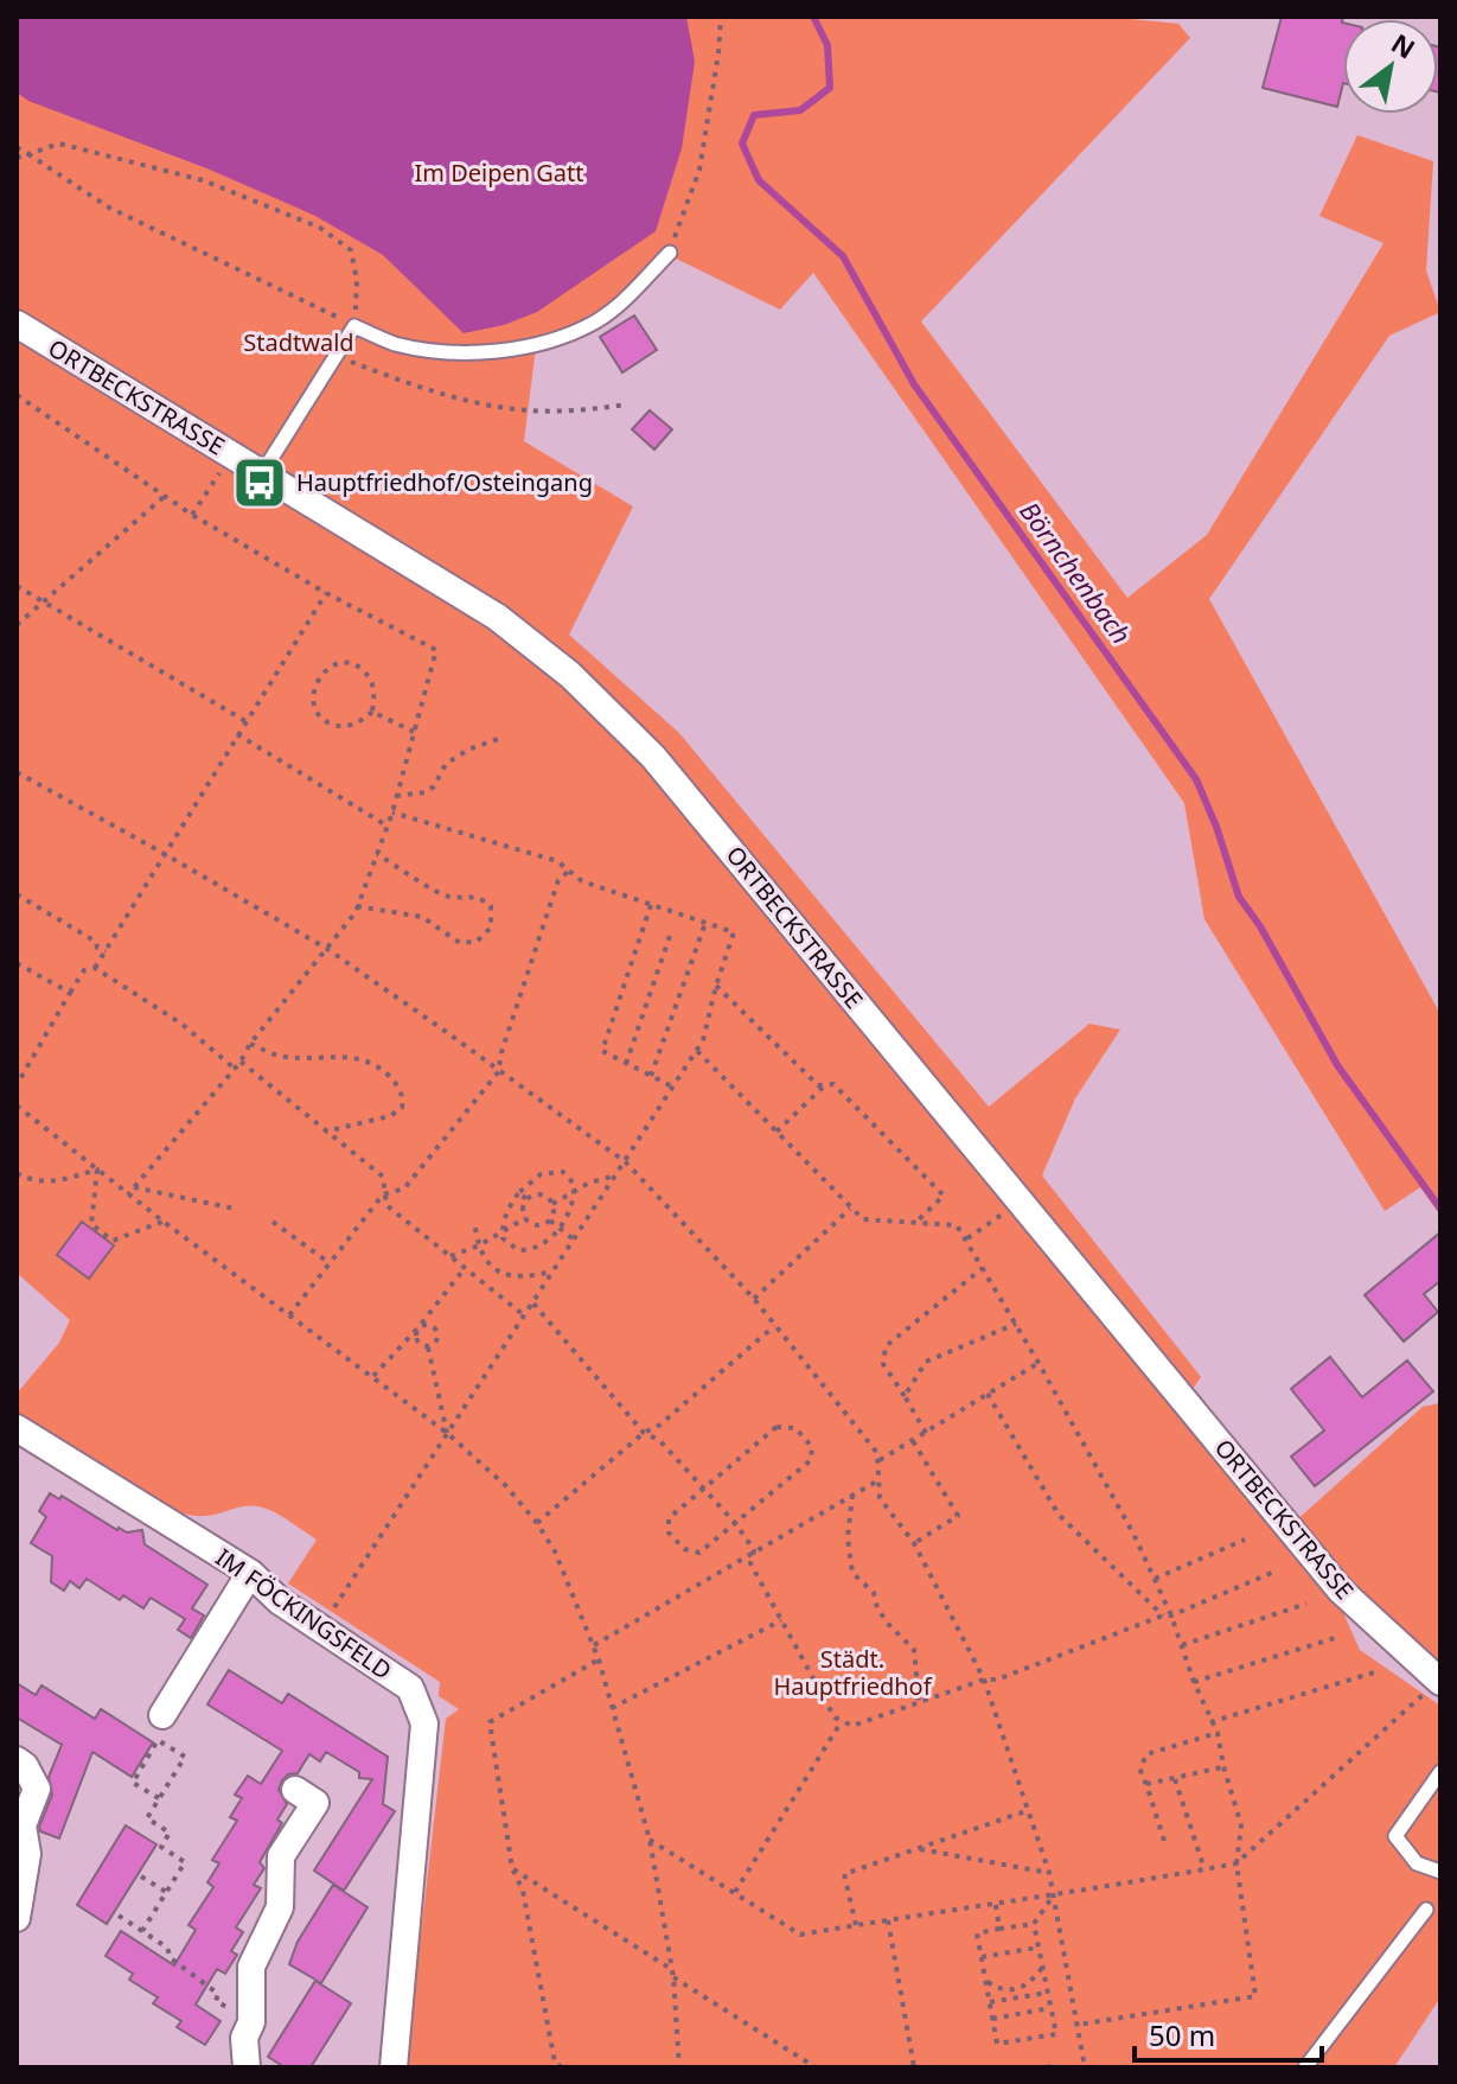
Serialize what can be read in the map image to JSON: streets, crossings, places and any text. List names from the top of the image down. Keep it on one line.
{"streets":{"street":["ORTBECKSTRASSE","IM FÖCKINGSFELD"]},"water":["Börnchenbach"],"parks":["Im Deipen Gatt","Stadtwald","Städt. Hauptfriedhof"],"places":{"bus stop":["Hauptfriedhof/Osteingang"]},"scale_bar":"50 m","north":"top right"}
